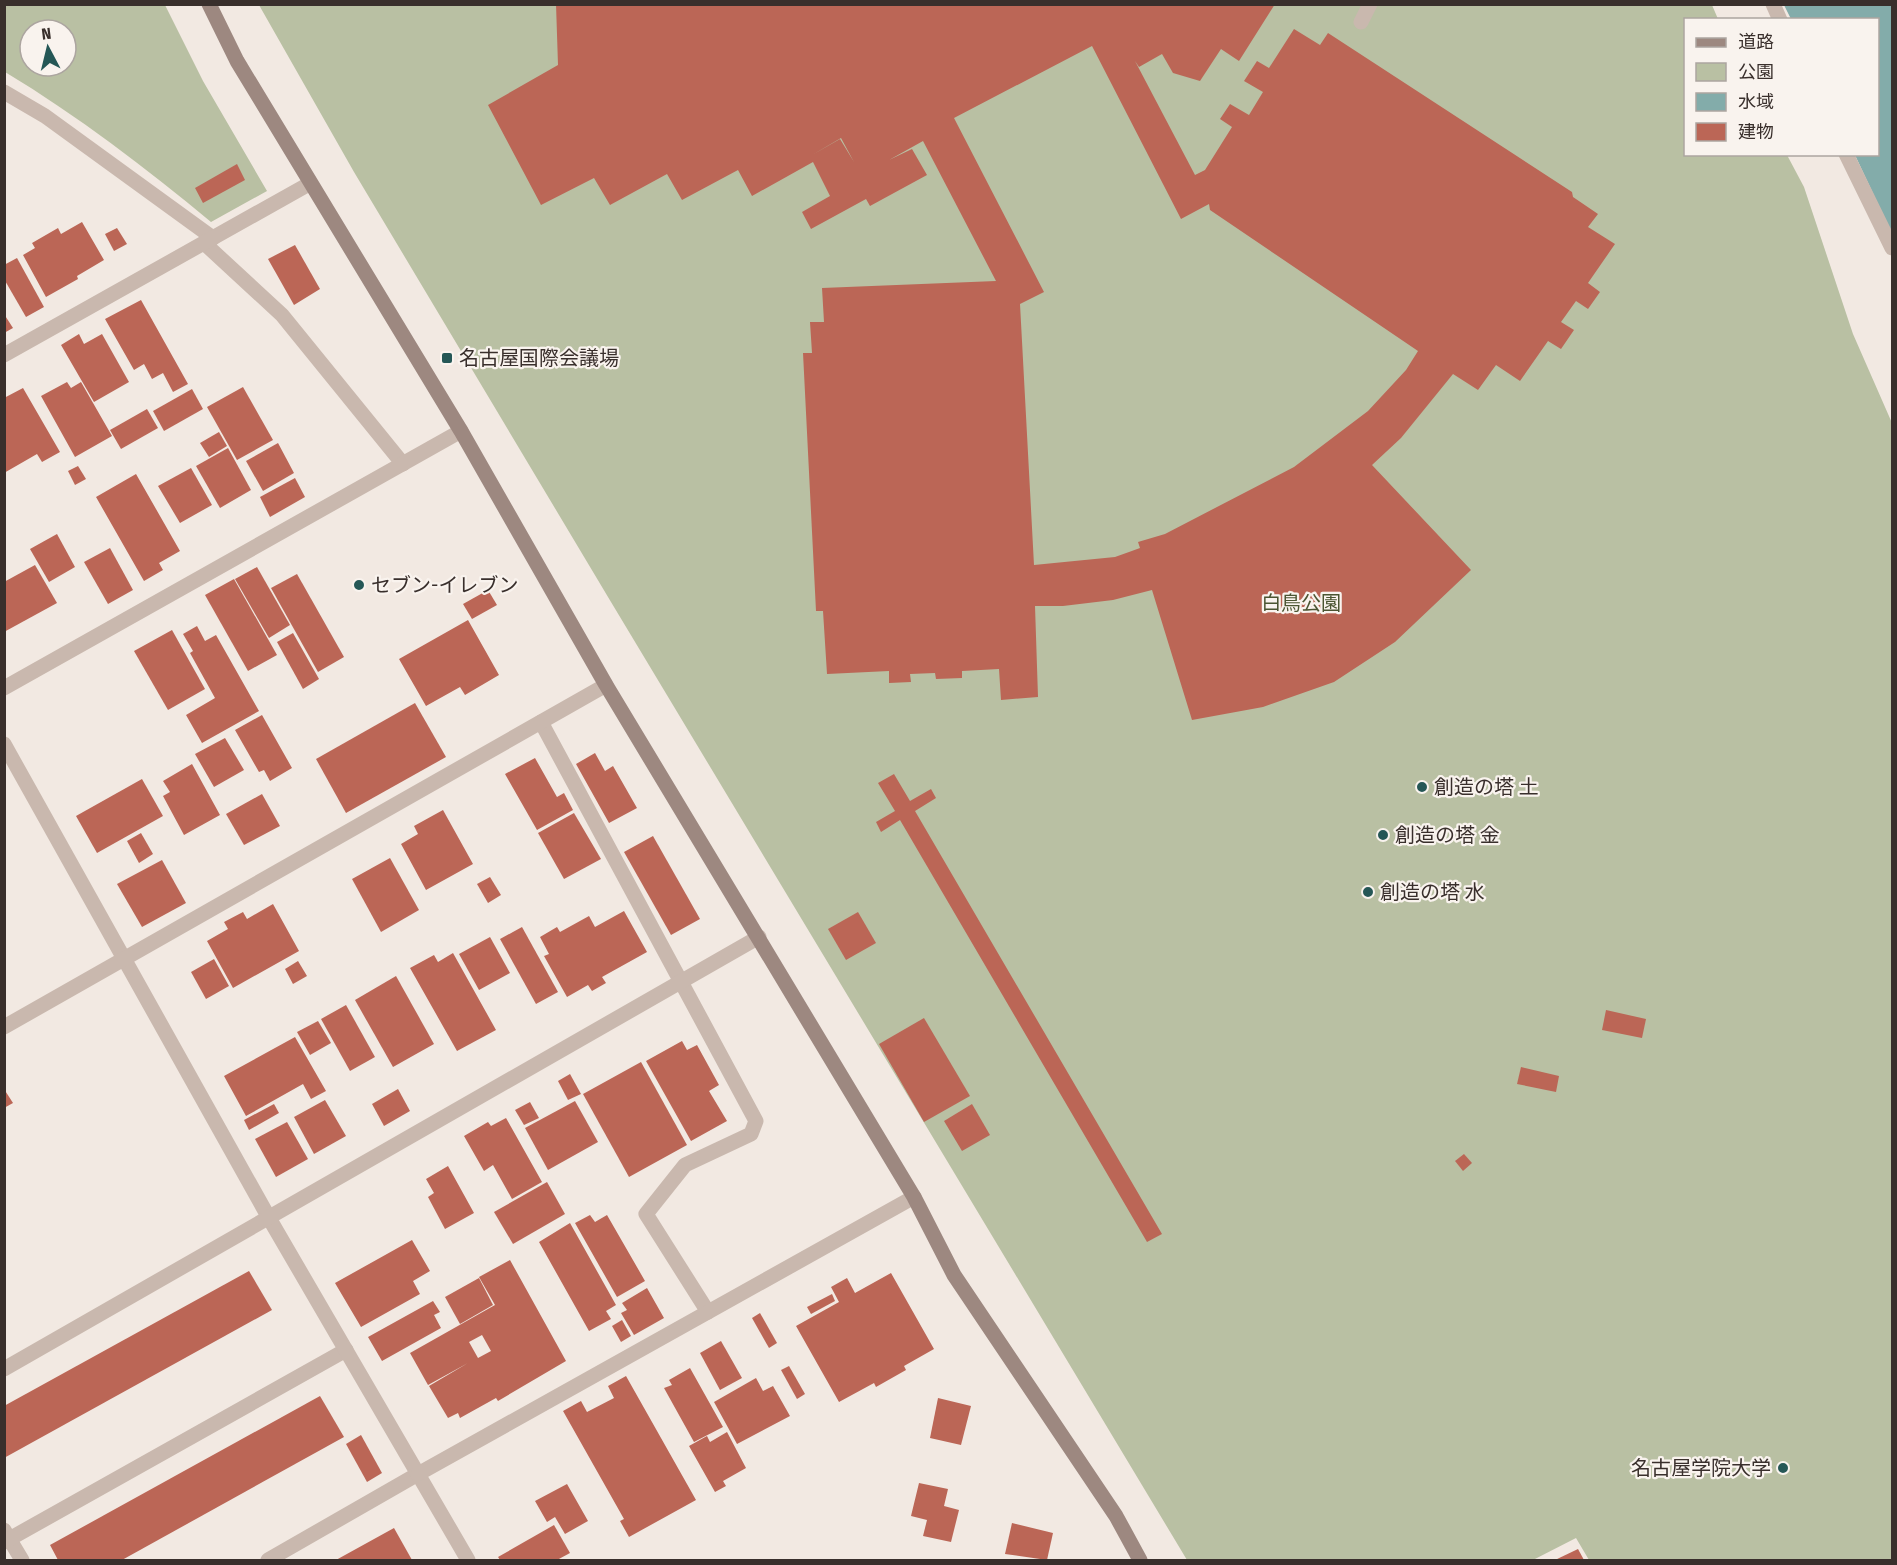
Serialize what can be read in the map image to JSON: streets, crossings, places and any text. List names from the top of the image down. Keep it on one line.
{"parks":["白鳥公園"],"places":{"transit":["名古屋国際会議場"],"other":["セブン-イレブン","創造の塔 土","創造の塔 金","創造の塔 水","名古屋学院大学"]},"legend":["道路","公園","水域","建物"],"north":"top"}
